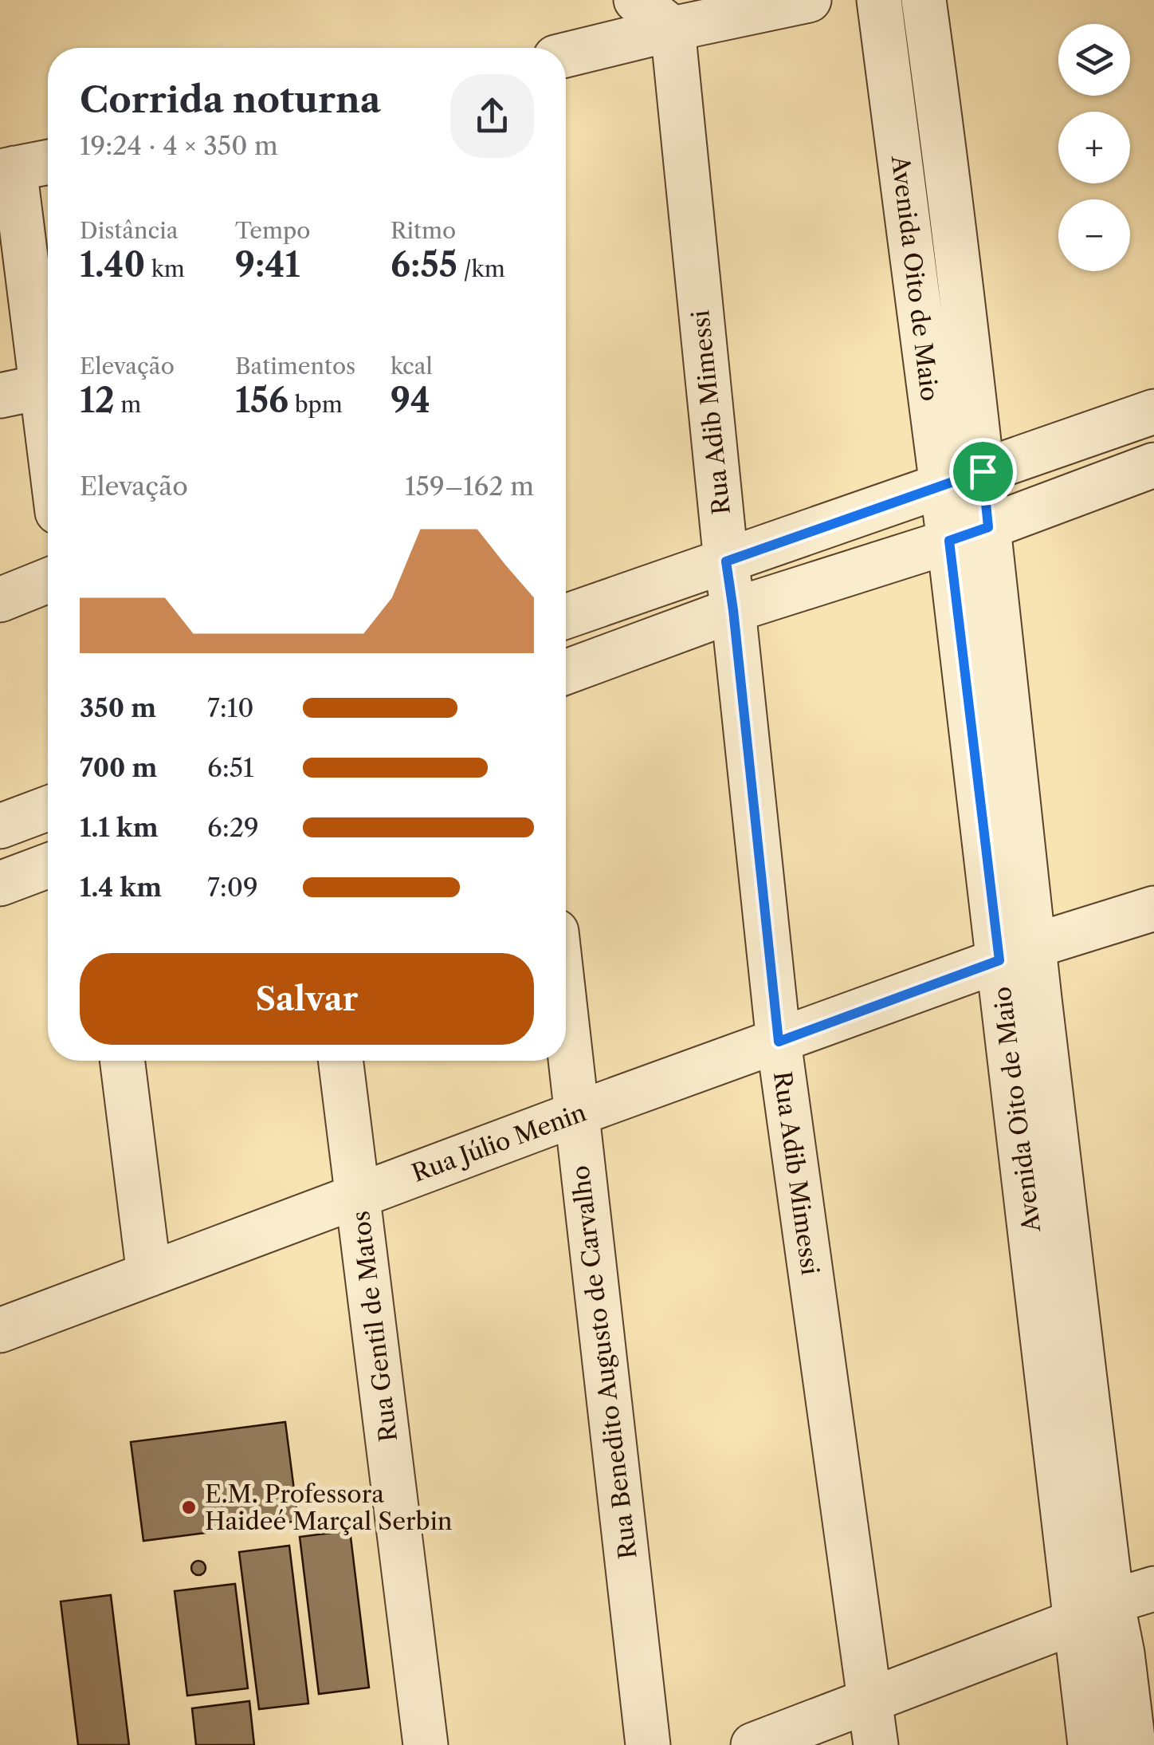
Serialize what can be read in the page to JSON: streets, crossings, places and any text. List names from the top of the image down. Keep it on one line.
{"streets":{"street":["Avenida Oito de Maio","Rua Adib Mimessi","Rua Júlio Menin","Rua Gentil de Matos","Rua Benedito Augusto de Carvalho"]},"crossings":[["Avenida Oito de Maio","Rua Júlio Menin"],["Rua Adib Mimessi","Rua Júlio Menin"],["Rua Júlio Menin","Rua Gentil de Matos"],["Rua Júlio Menin","Rua Benedito Augusto de Carvalho"]],"places":["E.M. Professora Haideé Marçal Serbin"],"page":{"map_buttons":["+","−"],"heading":["Corrida noturna","19:24 · 4 × 350 m"],"stats":[["Distância","1.40 km"],["Tempo","9:41"],["Ritmo","6:55 /km"],["Elevação","12 m"],["Batimentos","156 bpm"],["kcal","94"]],"chart":["Elevação","159–162 m"],"list":[{"name":"350 m","note":"7:10"},{"name":"700 m","note":"6:51"},{"name":"1.1 km","note":"6:29"},{"name":"1.4 km","note":"7:09"}],"buttons":"Salvar"}}
